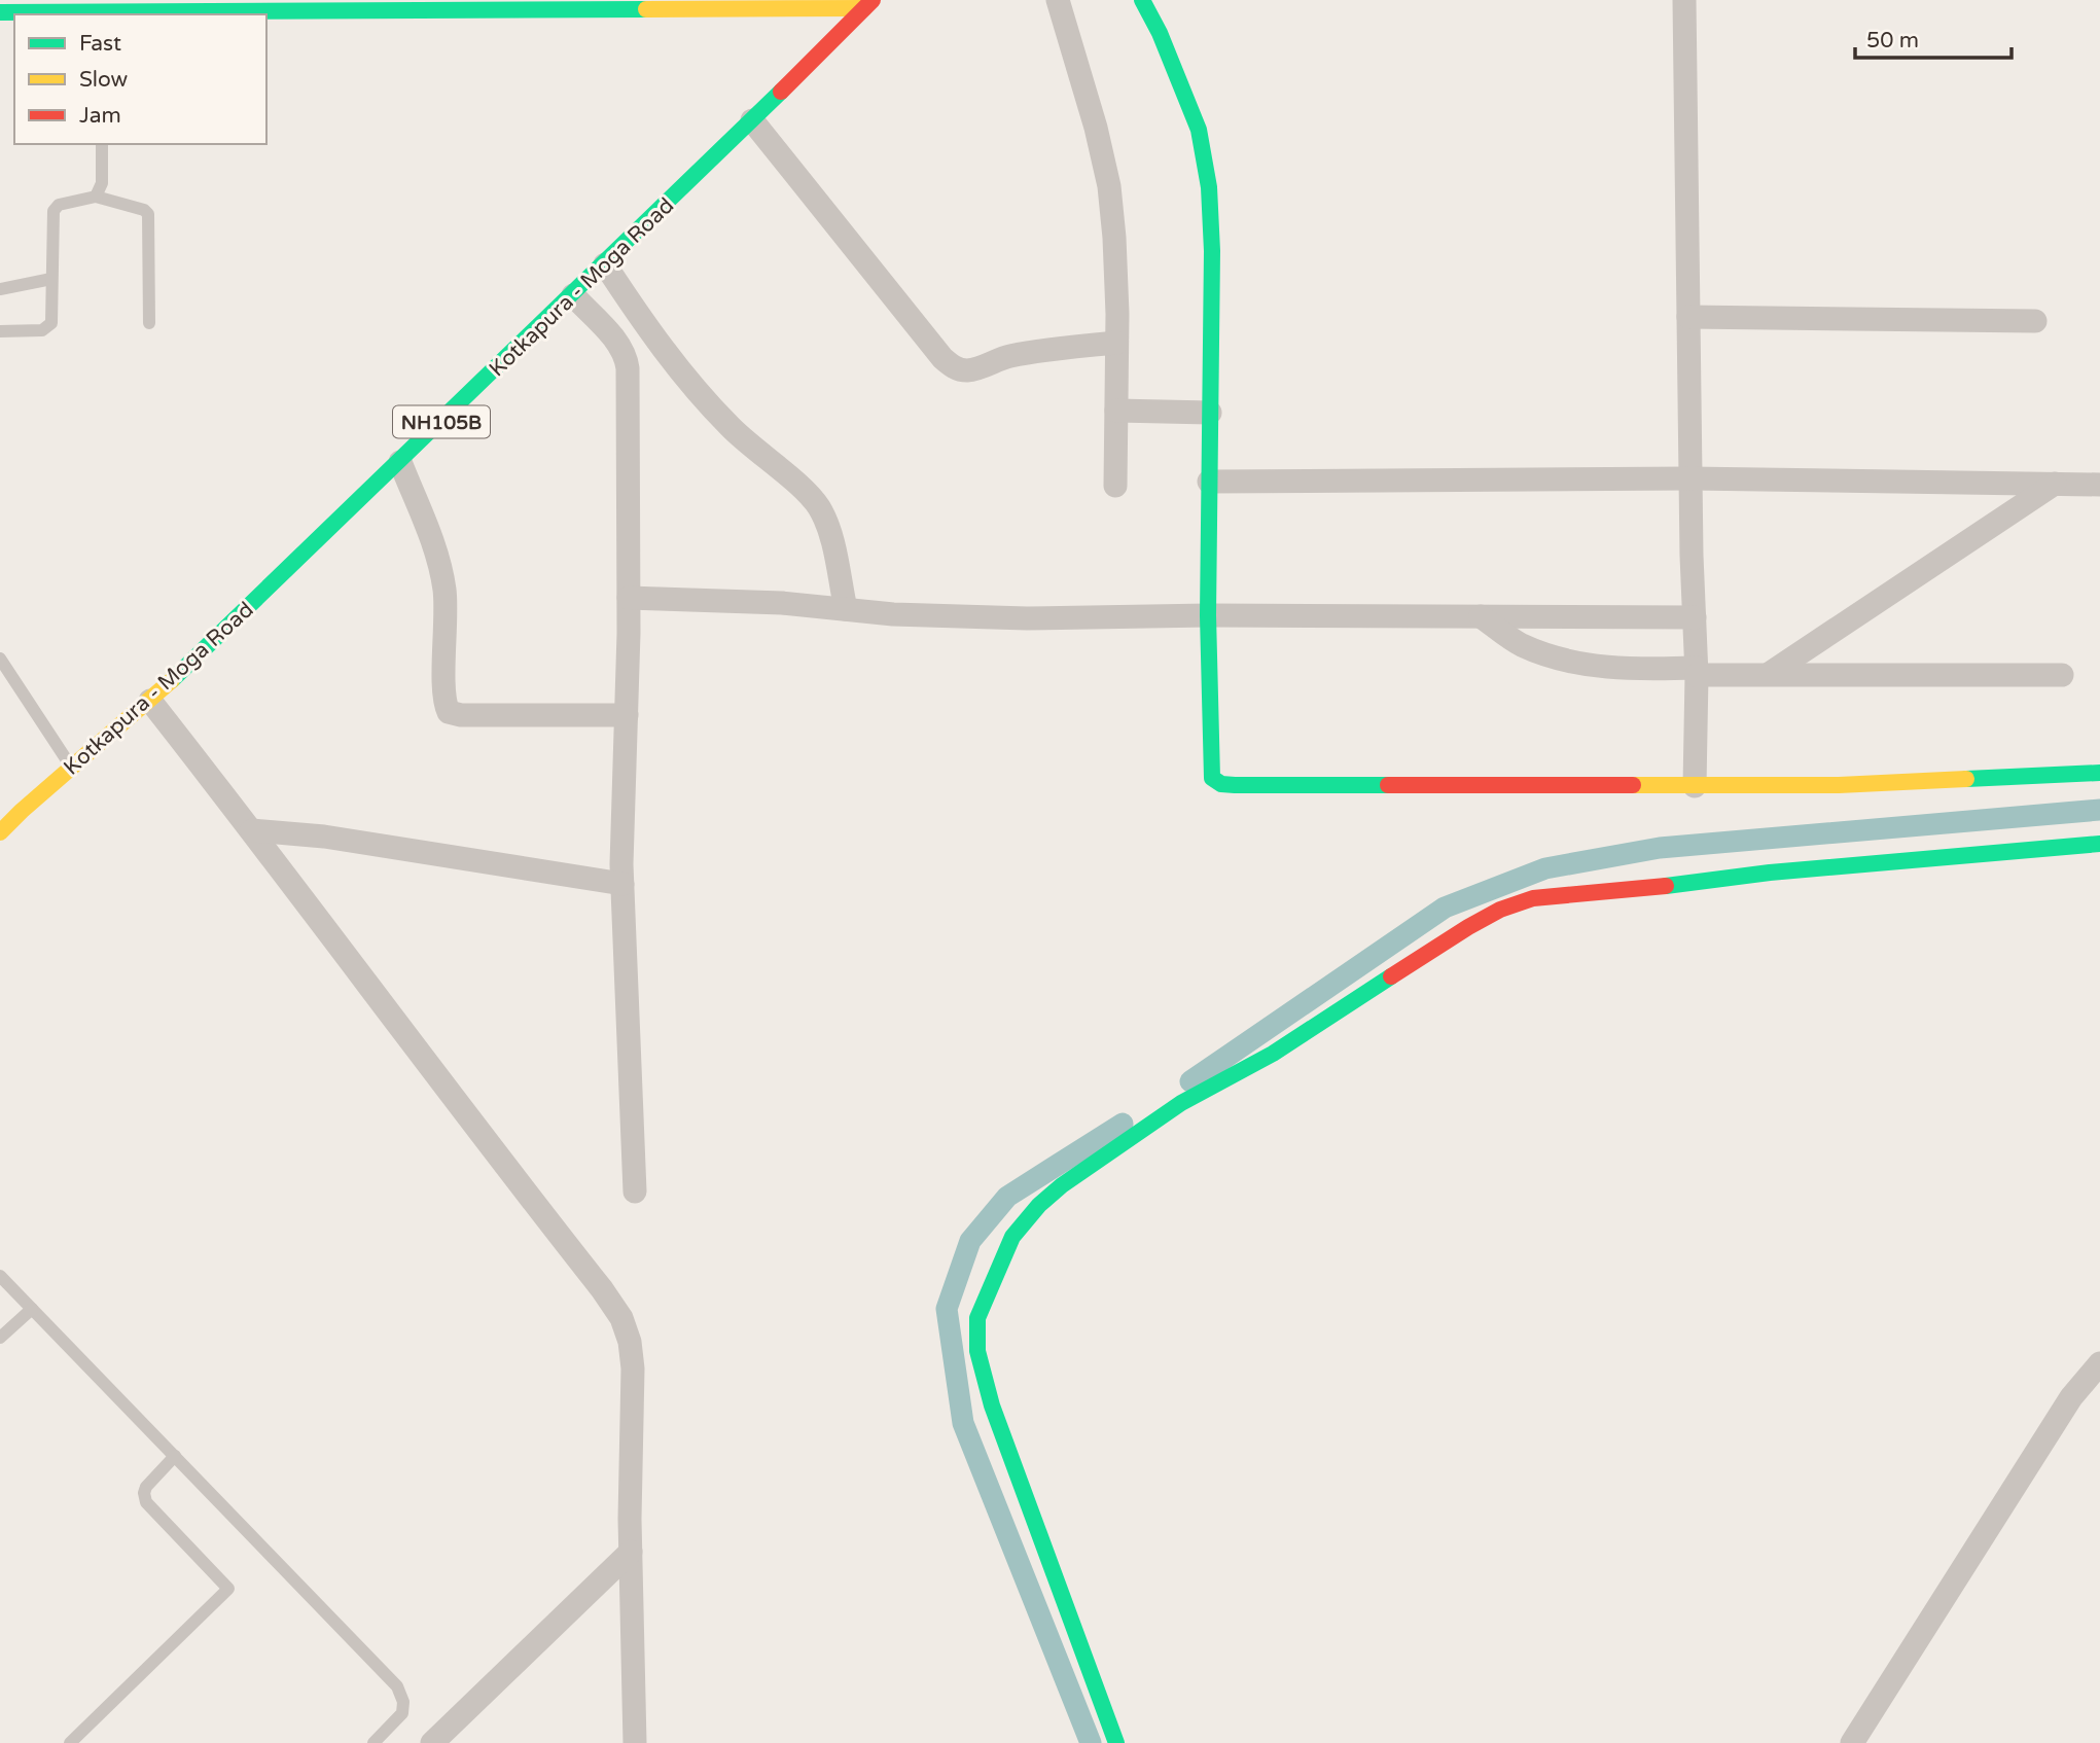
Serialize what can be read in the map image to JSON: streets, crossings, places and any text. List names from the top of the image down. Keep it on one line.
{"streets":{"main road":["Kotkapura - Moga Road","NH105B"]},"legend":["Fast","Slow","Jam"],"scale_bar":"50 m"}
